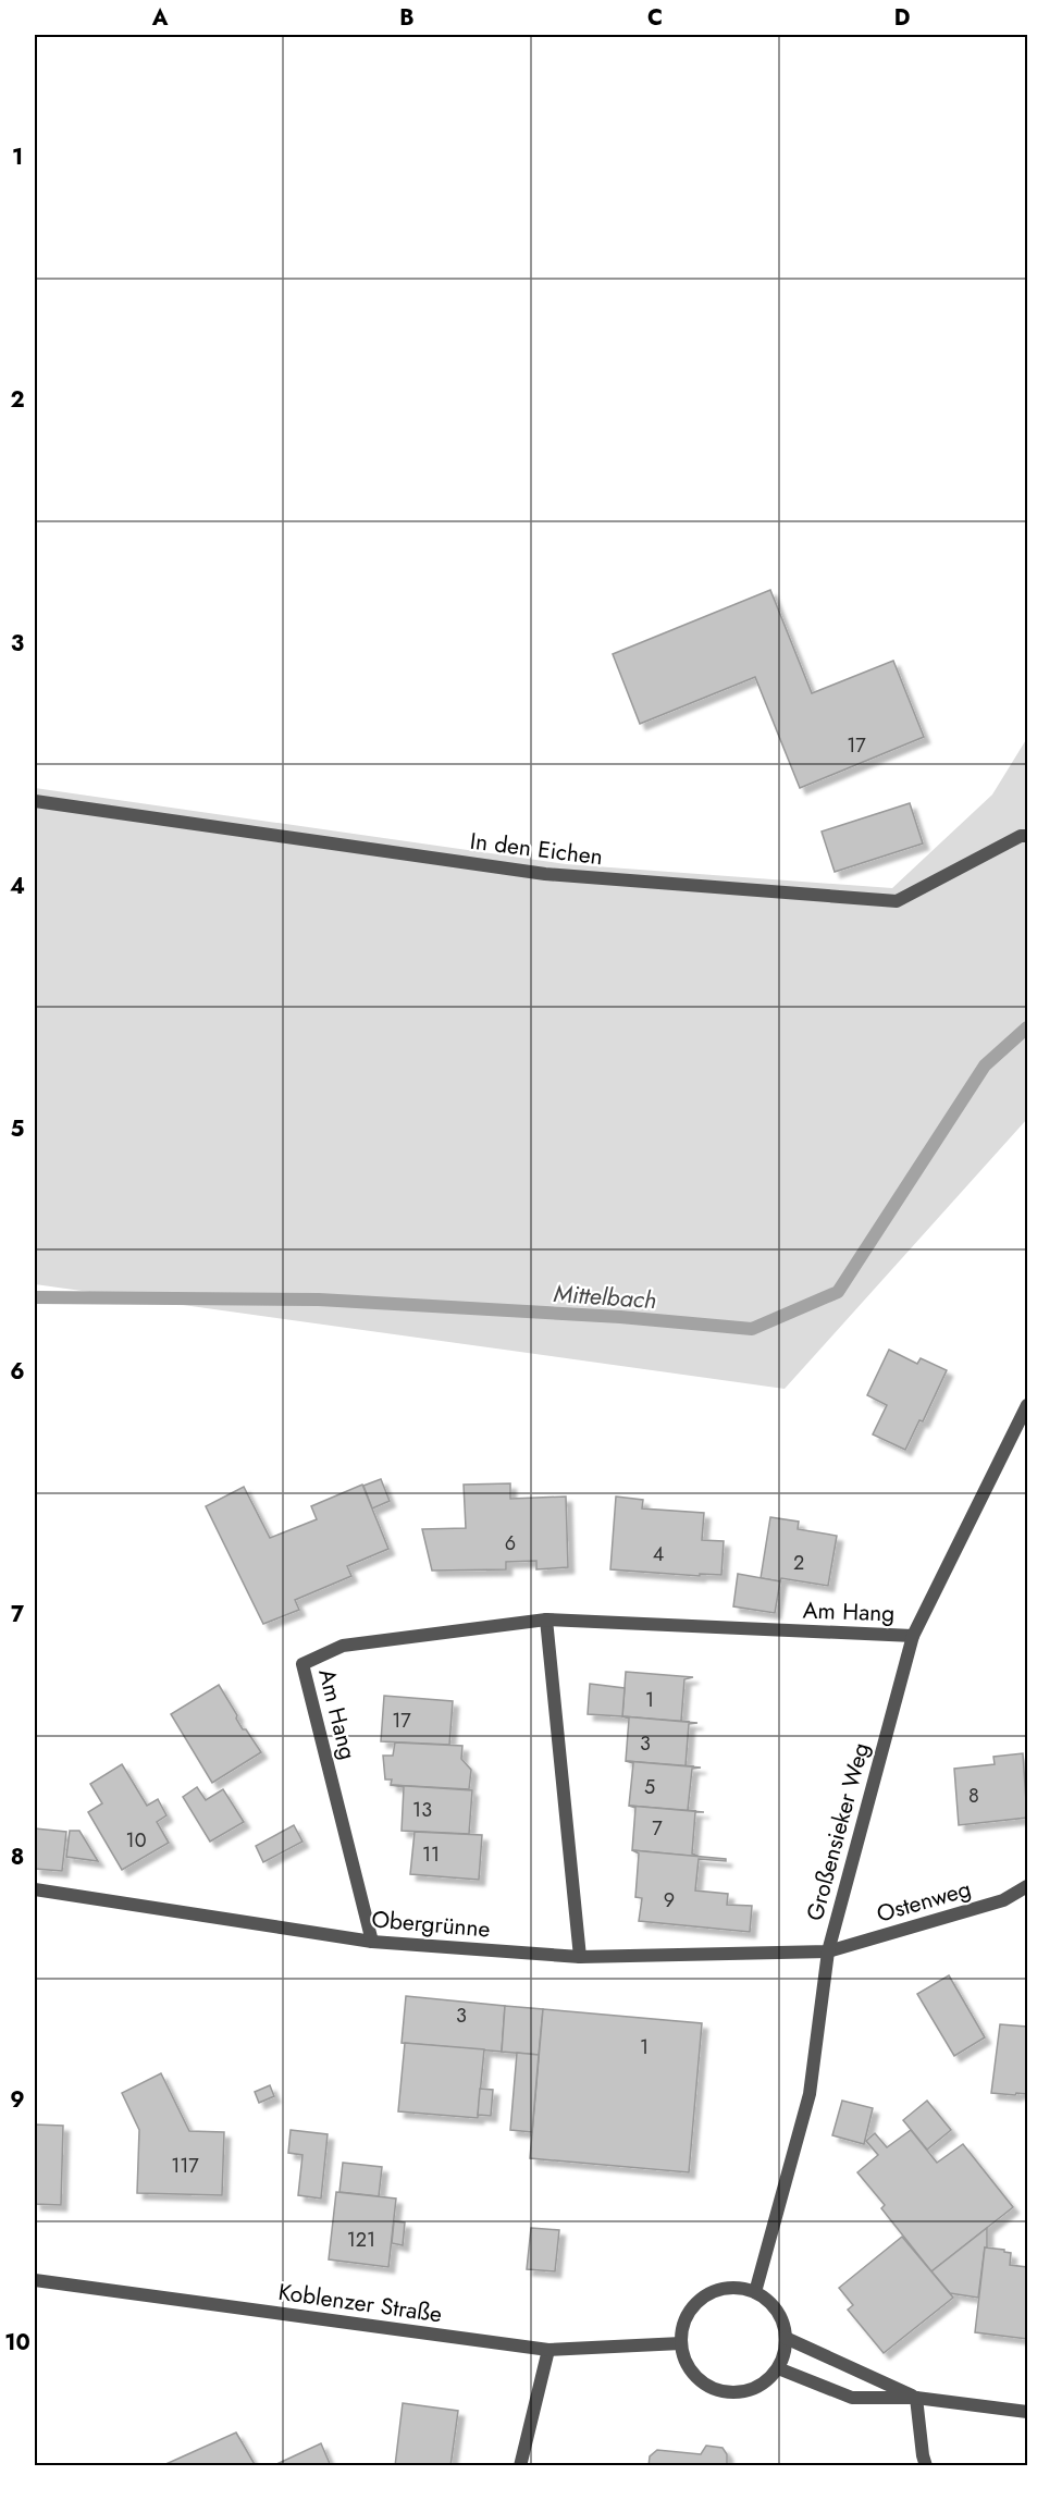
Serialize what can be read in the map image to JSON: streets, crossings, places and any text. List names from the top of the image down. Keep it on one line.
{"streets":{"street":["In den Eichen","Am Hang","Großensieker Weg","Ostenweg","Obergrünne","Koblenzer Straße"]},"crossings":[["Am Hang","Großensieker Weg"],["Am Hang","Obergrünne"],["Großensieker Weg","Ostenweg"],["Großensieker Weg","Obergrünne"],["Großensieker Weg","Koblenzer Straße"],["Ostenweg","Obergrünne"]],"water":["Mittelbach"],"house_numbers":["17","6","4","2","1","17","3","5","8","13","7","10","11","9","3","1","117","121"],"grid":{"columns":["A","B","C","D"],"rows":["1","2","3","4","5","6","7","8","9","10"]}}
